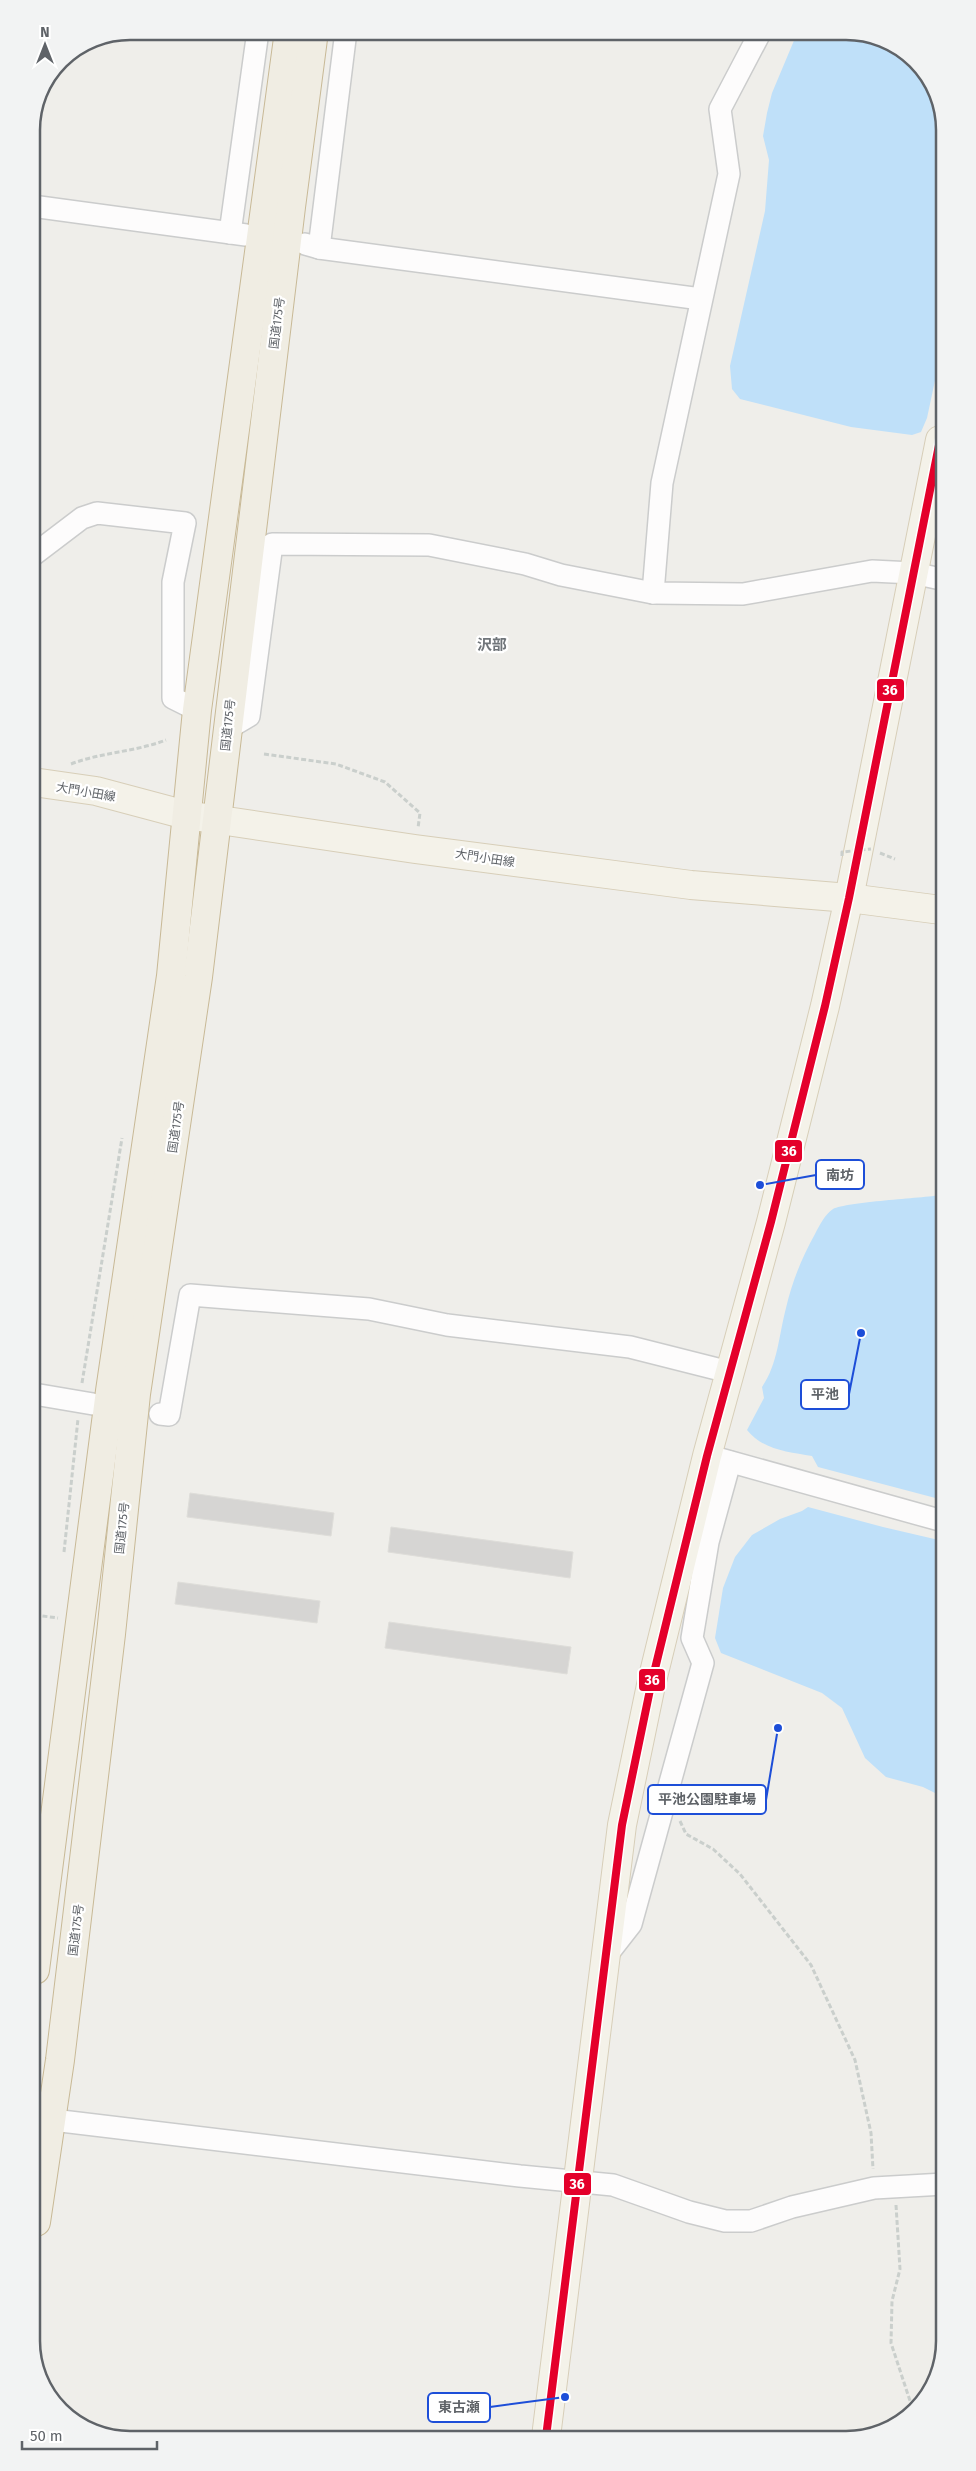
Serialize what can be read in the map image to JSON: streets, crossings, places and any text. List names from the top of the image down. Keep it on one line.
{"streets":{"highway":["国道175号"],"main road":["大門小田線"]},"crossings":[["国道175号","大門小田線"]],"districts":["沢部"],"places":["南坊","平池","平池公園駐車場","東古瀬"],"lines":["transit line 36"],"scale_bar":"50 m","north":"top"}
